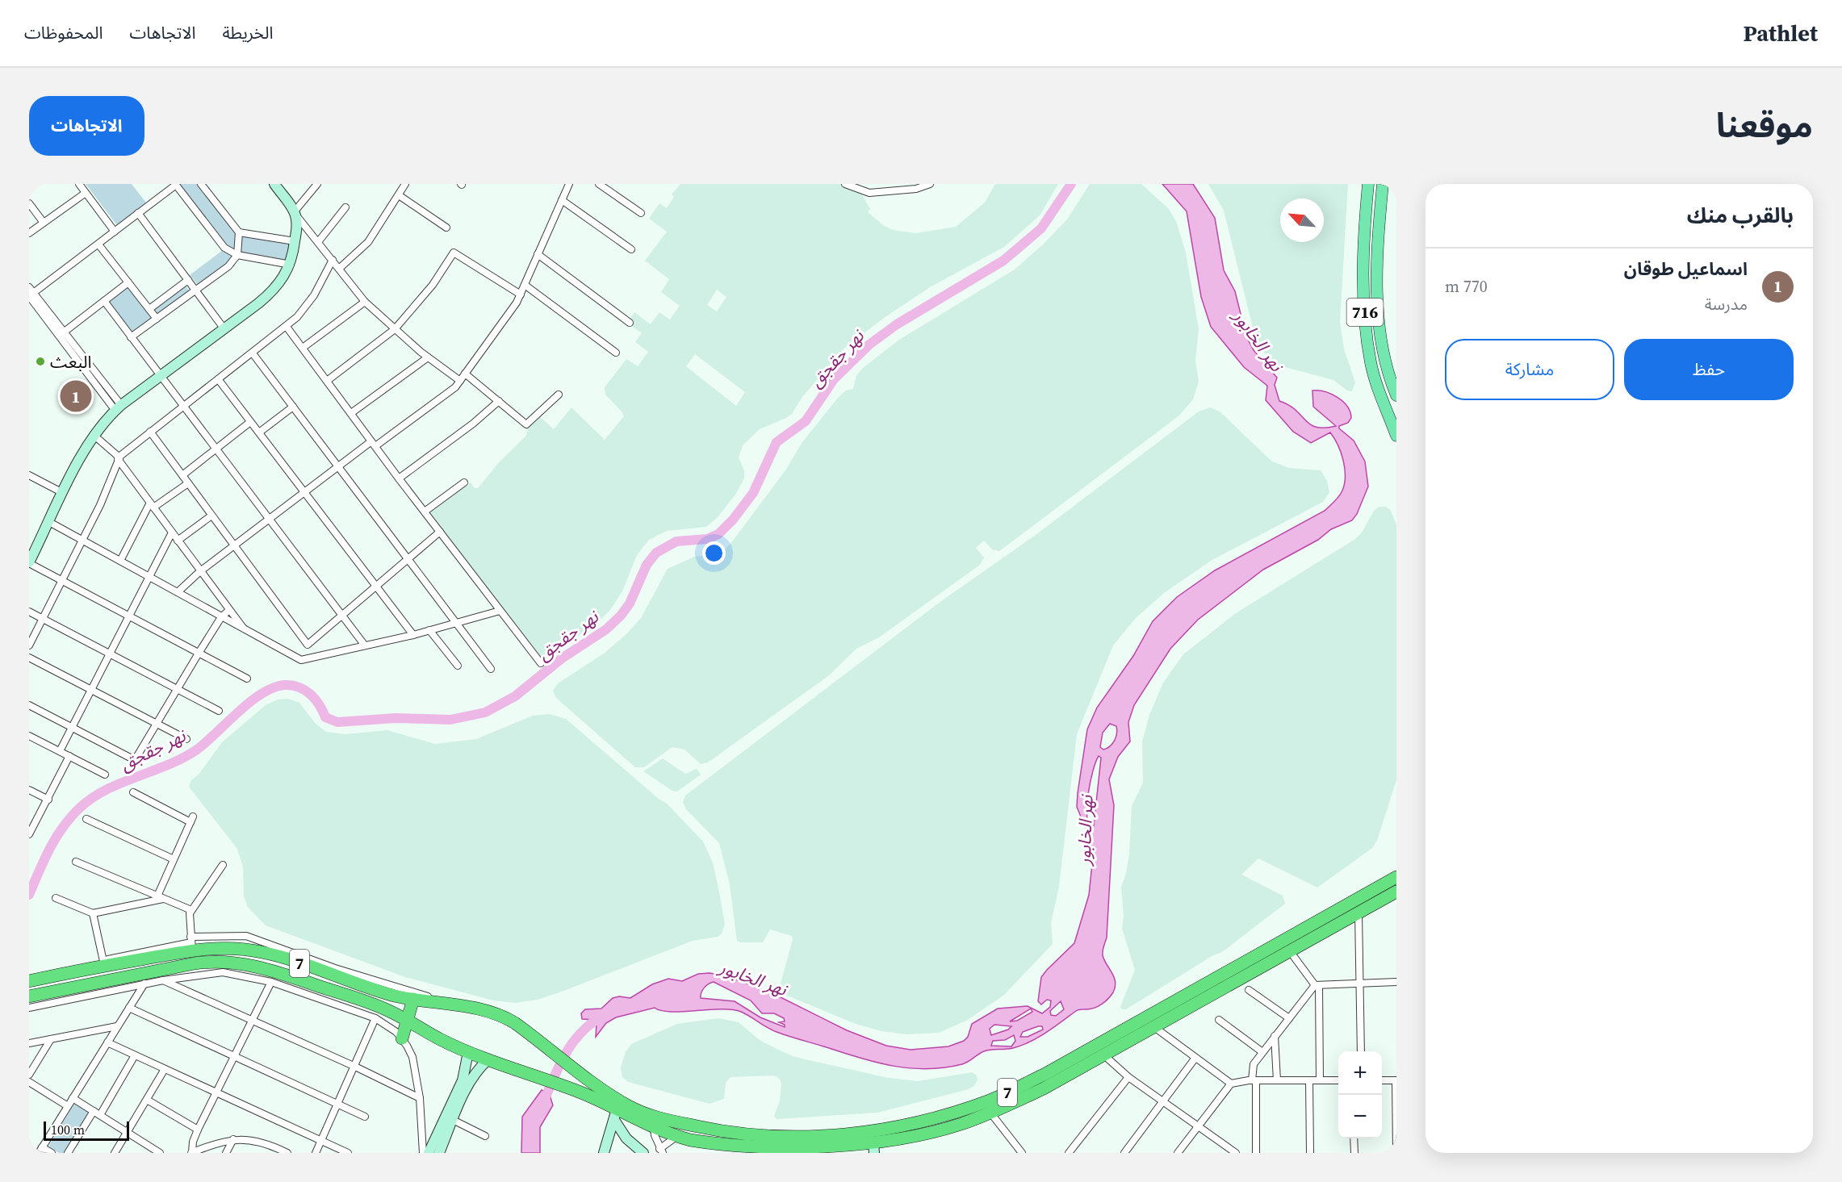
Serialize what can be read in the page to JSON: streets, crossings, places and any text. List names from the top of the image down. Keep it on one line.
{"streets":{"highway":["7"],"main road":["716"]},"water":["نهر الخابور","نهر جقجق"],"places":["البعث"],"scale_bar":"100 m","north":"top left","page":{"header":"Pathlet","nav":["الخريطة","الاتجاهات","المحفوظات"],"title":"موقعنا","buttons":["الاتجاهات",["حفظ","مشاركة"]],"heading":"بالقرب منك","list":[{"mark":"1","name":"اسماعيل طوقان","note":"مدرسة","value":"770 m"}],"pins":"1","map_buttons":["+","−"],"scale":"100 m"}}
